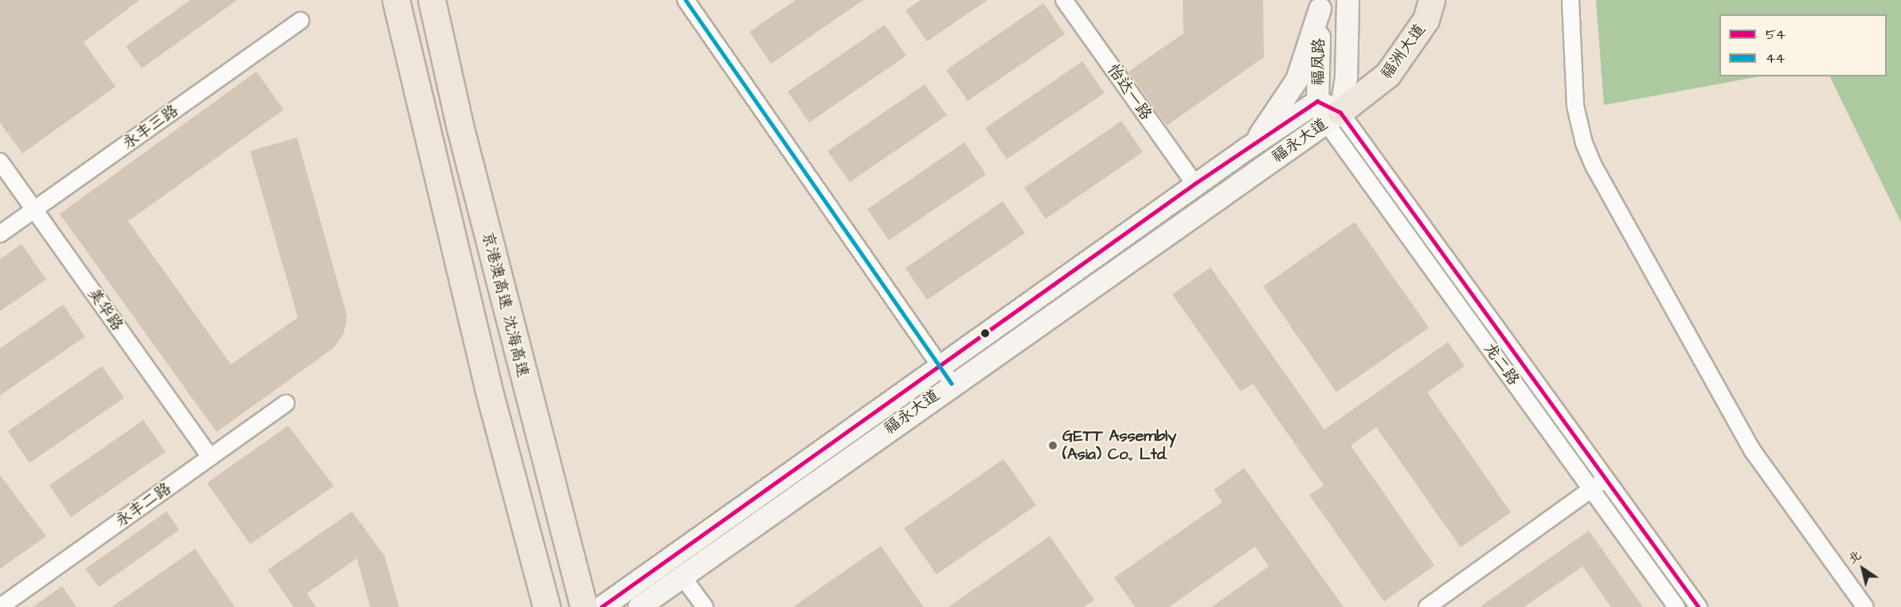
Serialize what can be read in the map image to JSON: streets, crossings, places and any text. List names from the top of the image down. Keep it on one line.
{"streets":{"highway":["京港澳高速 沈海高速"],"main road":["福洲大道","福凤路","福永大道"],"street":["怡达一路","永丰三路","美华路","龙二路","永丰二路"]},"crossings":[["福洲大道","福凤路"],["福洲大道","福永大道"],["福洲大道","龙二路"],["福凤路","福永大道"],["福凤路","龙二路"],["怡达一路","福永大道"],["永丰三路","美华路"],["福永大道","龙二路"],["美华路","永丰二路"]],"places":["GETT Assembly (Asia) Co., Ltd."],"lines":["transit line 44","transit line 54"],"legend":["54","44"],"north":"top left"}
